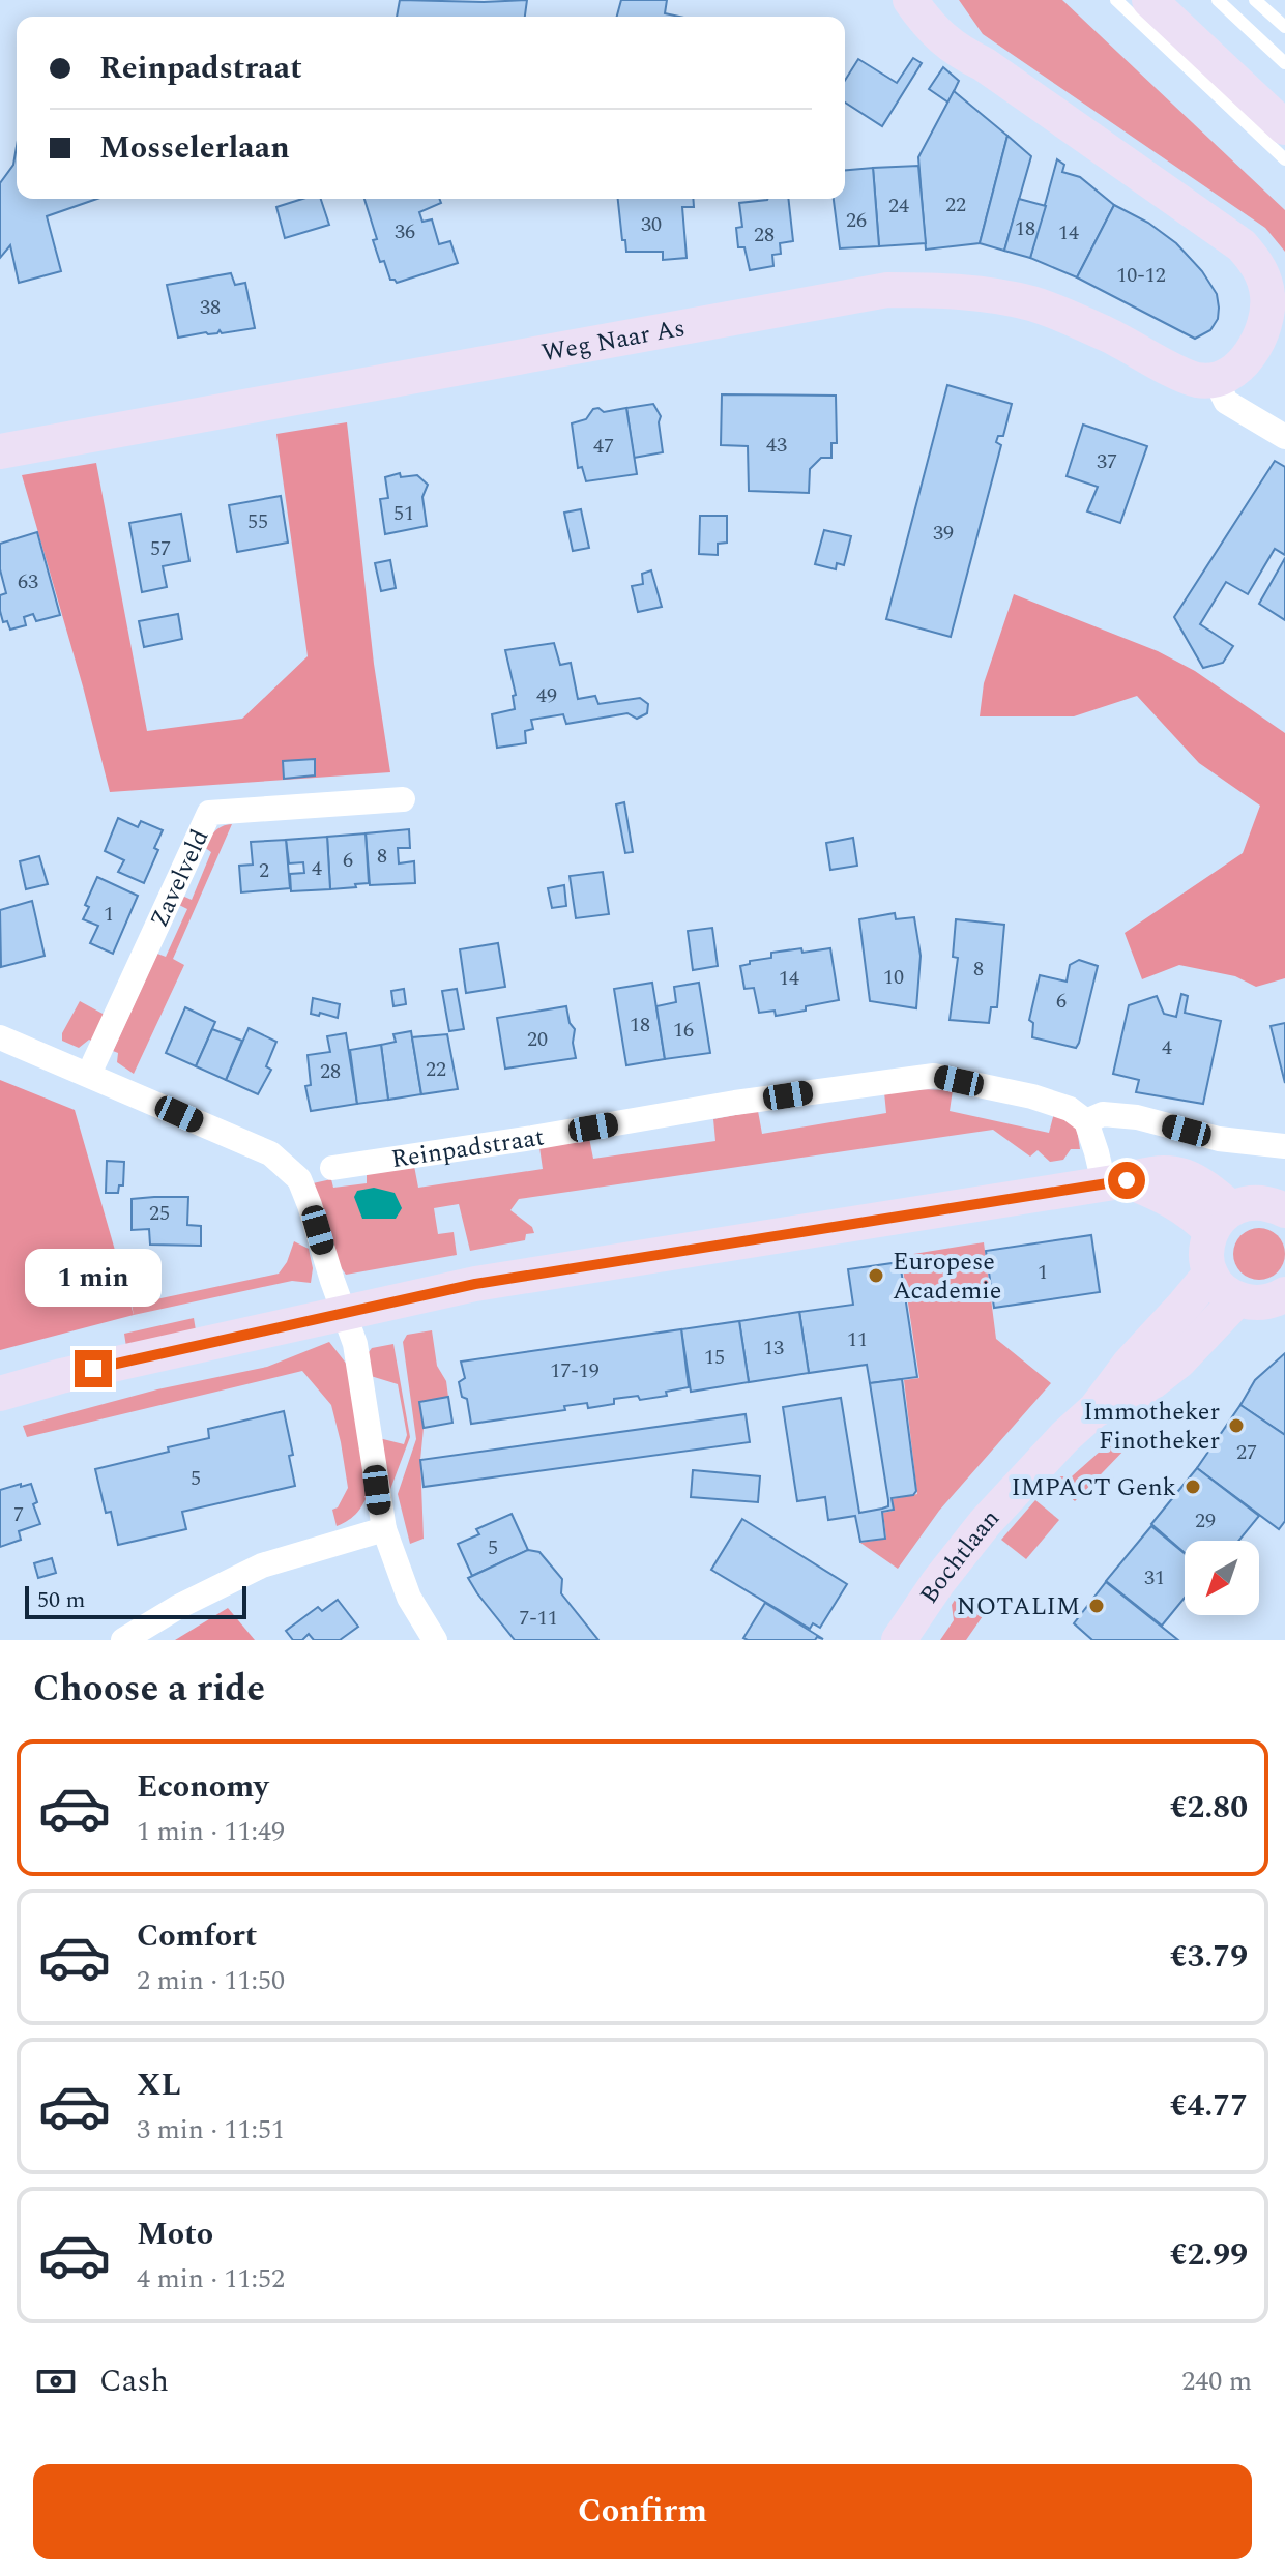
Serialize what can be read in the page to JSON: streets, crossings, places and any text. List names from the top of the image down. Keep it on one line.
{"streets":{"main road":["Weg Naar As","Bochtlaan"],"street":["Zavelveld","Reinpadstraat"]},"places":["Europese Academie","Immotheker Finotheker","IMPACT Genk","NOTALIM"],"house_numbers":["22","24","26","30","18","36","14","28","10-12","38","43","47","37","51","55","39","57","63","49","8","6","4","2","1","8","10","14","6","18","16","20","4","22","28","25","1","11","13","15","17-19","27","5","7","29","5","31","7-11"],"scale_bar":"50 m","north":"bottom left","page":{"banner":["Reinpadstraat","Mosselerlaan"],"bubble":"1 min","scale":"50 m","heading":"Choose a ride","list":[{"name":"Economy","note":"1 min · 11:49","value":"€2.80"},{"name":"Comfort","note":"2 min · 11:50","value":"€3.79"},{"name":"XL","note":"3 min · 11:51","value":"€4.77"},{"name":"Moto","note":"4 min · 11:52","value":"€2.99"}],"pay":["Cash","240 m"],"buttons":"Confirm"}}
